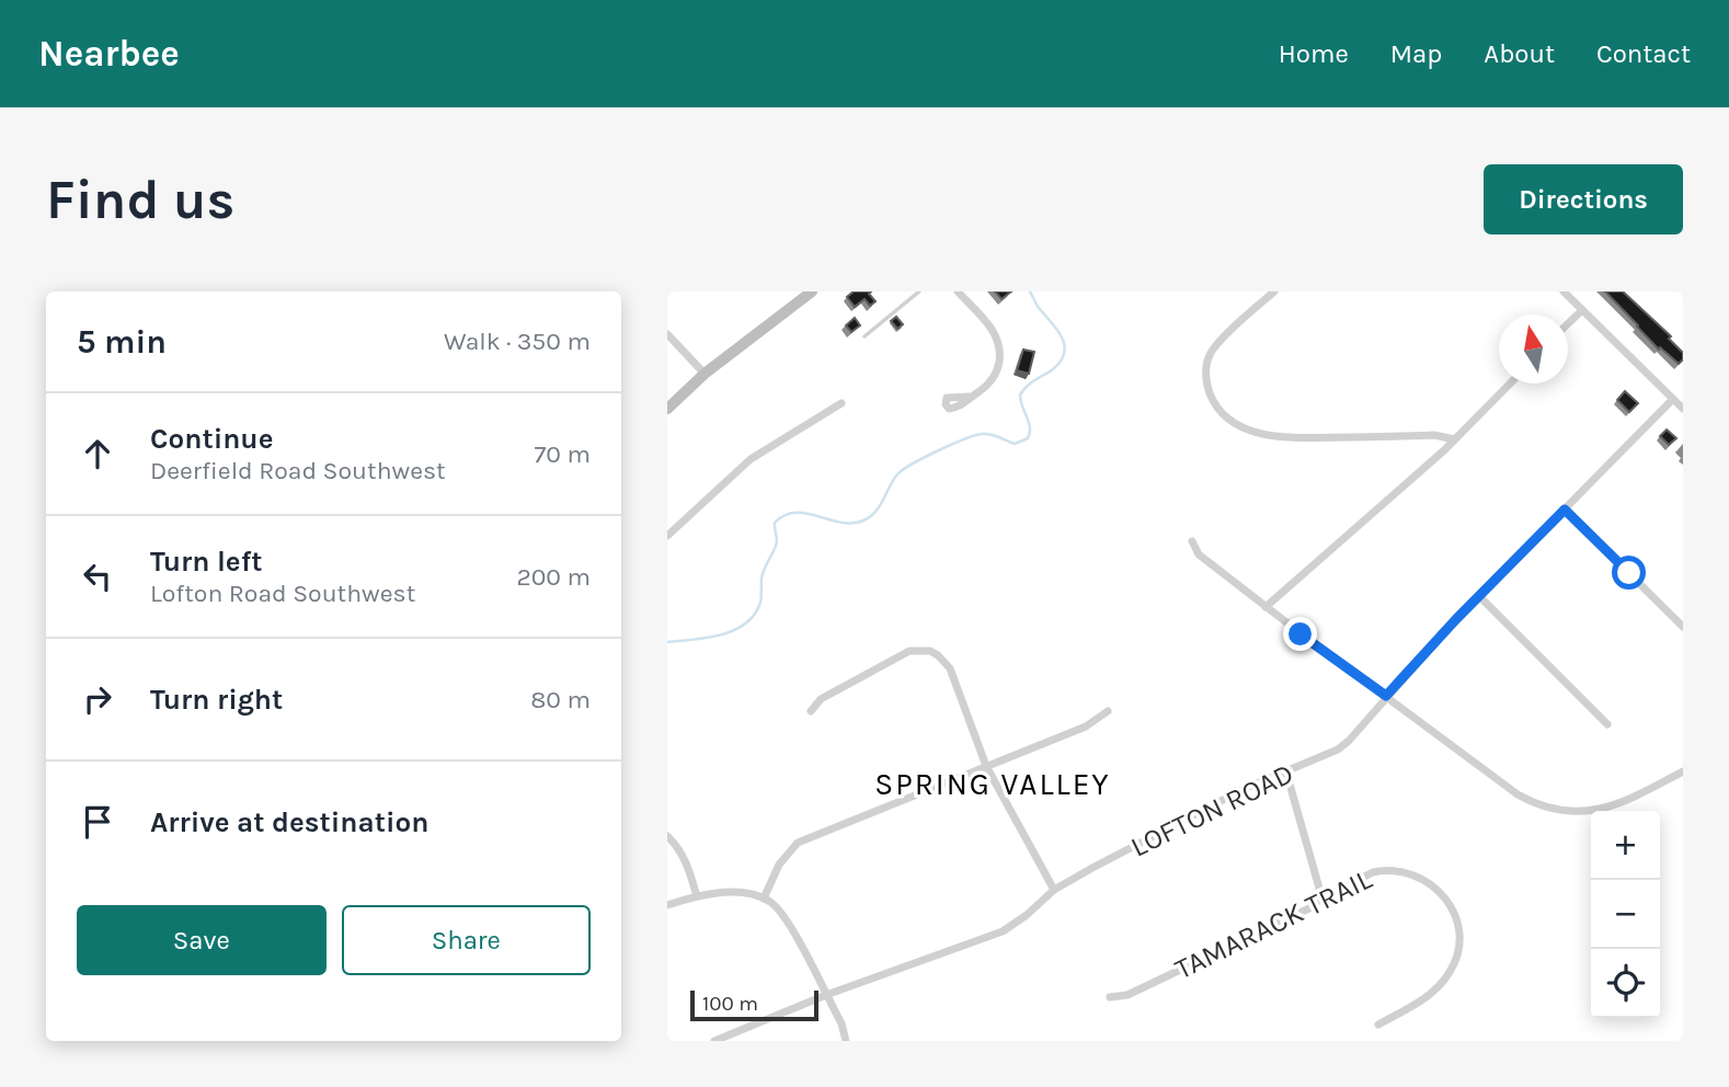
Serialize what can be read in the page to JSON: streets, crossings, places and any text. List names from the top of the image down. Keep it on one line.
{"streets":{"street":["LOFTON ROAD","TAMARACK TRAIL"]},"districts":["SPRING VALLEY"],"scale_bar":"100 m","north":"top","page":{"header":"Nearbee","nav":["Home","Map","About","Contact"],"buttons":["Directions",["Save","Share"]],"title":"Find us","heading":["5 min","Walk · 350 m"],"list":[["Continue","Deerfield Road Southwest","70 m"],["Turn left","Lofton Road Southwest","200 m"],["Turn right","80 m"],"Arrive at destination"],"map_buttons":["+","−"],"scale":"100 m"}}
